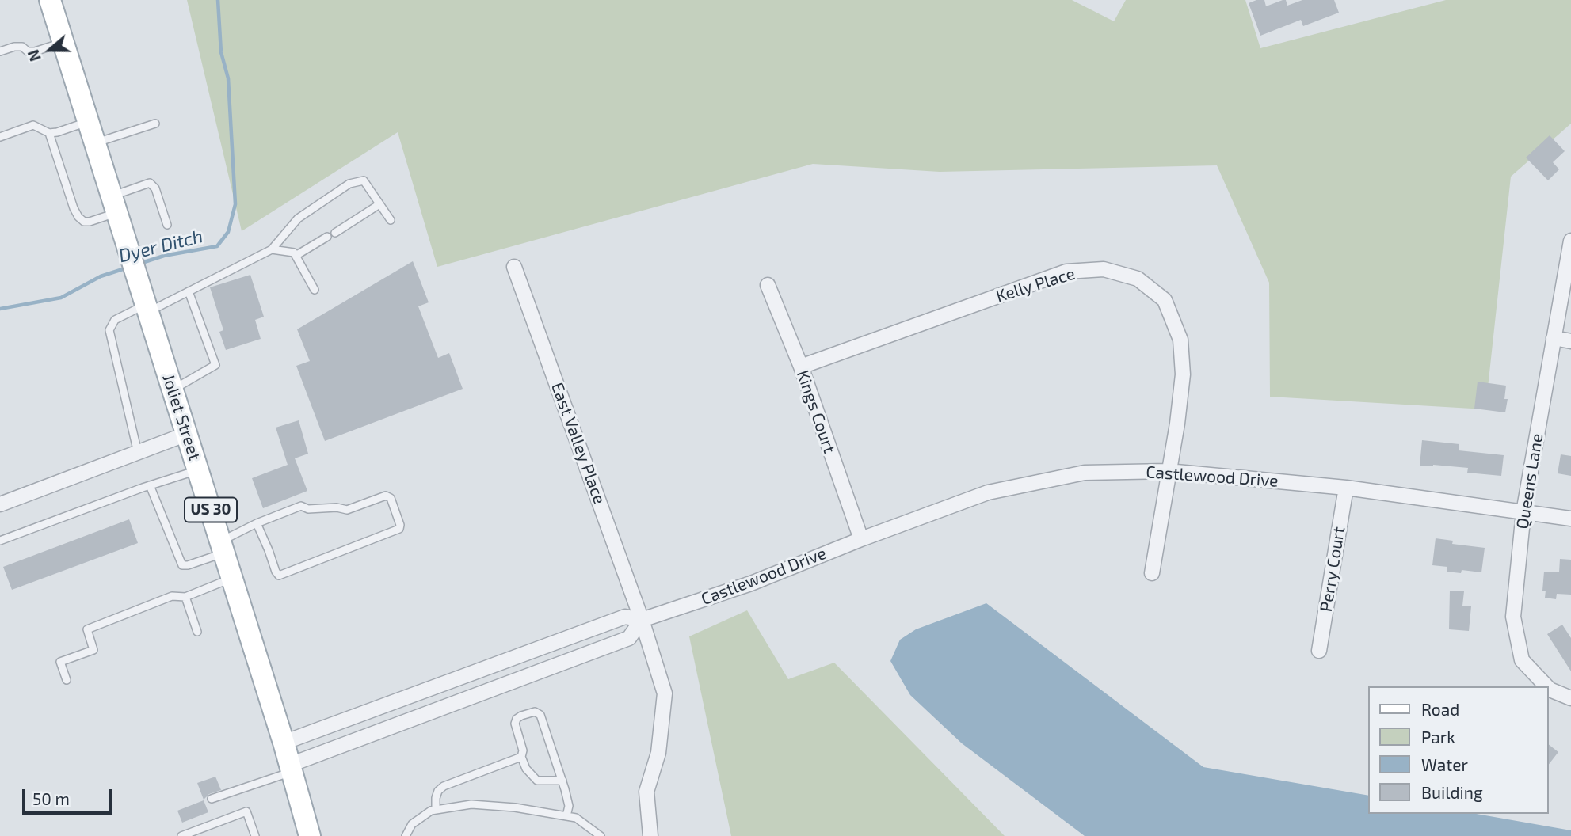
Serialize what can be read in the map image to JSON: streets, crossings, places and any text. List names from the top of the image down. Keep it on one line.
{"streets":{"main road":["Joliet Street","US 30"],"street":["Kelly Place","Kings Court","East Valley Place","Castlewood Drive","Queens Lane","Perry Court"]},"crossings":[["Kelly Place","Kings Court"],["Kelly Place","Castlewood Drive"],["Kings Court","Castlewood Drive"],["Joliet Street","Castlewood Drive"],["East Valley Place","Castlewood Drive"],["Castlewood Drive","Queens Lane"],["Castlewood Drive","Perry Court"]],"water":["Dyer Ditch"],"legend":["Road","Park","Water","Building"],"scale_bar":"50 m","north":"left"}
